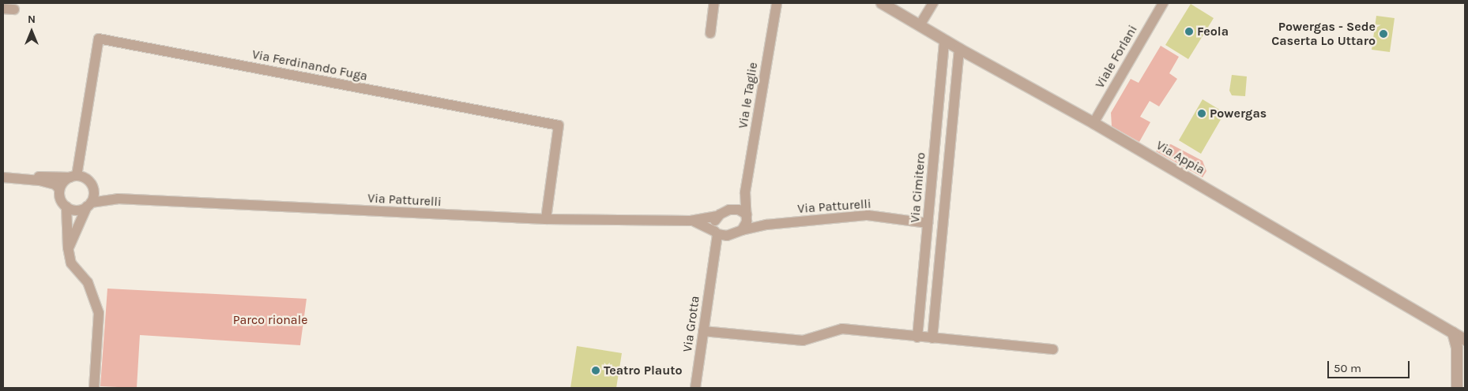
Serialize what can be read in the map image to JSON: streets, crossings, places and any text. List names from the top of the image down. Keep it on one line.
{"streets":{"street":["Viale Forlani","Via Ferdinando Fuga","Via le Taglie","Via Appia","Via Cimitero","Via Patturelli","Via Grotta"]},"crossings":[["Viale Forlani","Via Appia"],["Via Ferdinando Fuga","Via Patturelli"],["Via le Taglie","Via Patturelli"],["Via le Taglie","Via Grotta"],["Via Appia","Via Cimitero"],["Via Cimitero","Via Patturelli"],["Via Patturelli","Via Grotta"]],"parks":["Parco rionale"],"places":["Feola","Powergas - Sede Caserta Lo Uttaro","Powergas","Teatro Plauto"],"scale_bar":"50 m","north":"top"}
